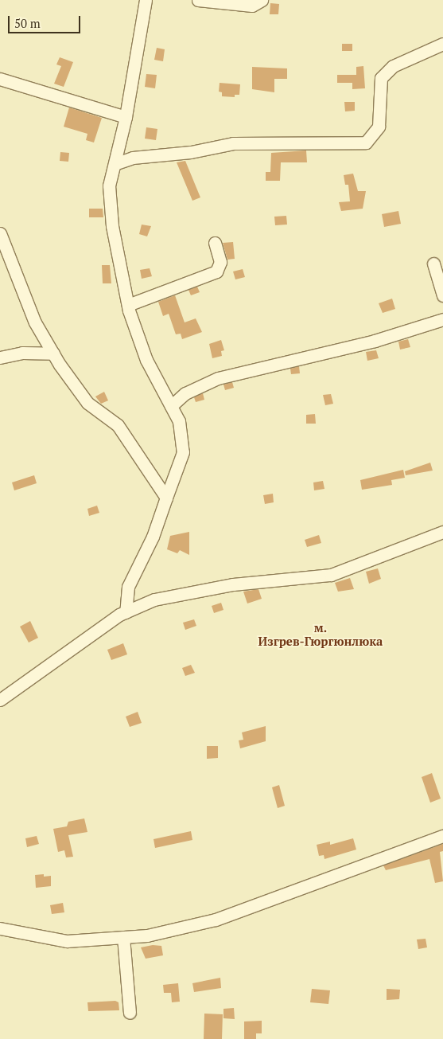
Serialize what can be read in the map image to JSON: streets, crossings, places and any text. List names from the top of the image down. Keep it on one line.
{"districts":["м. Изгрев-Гюргюнлюка"],"scale_bar":"50 m"}
